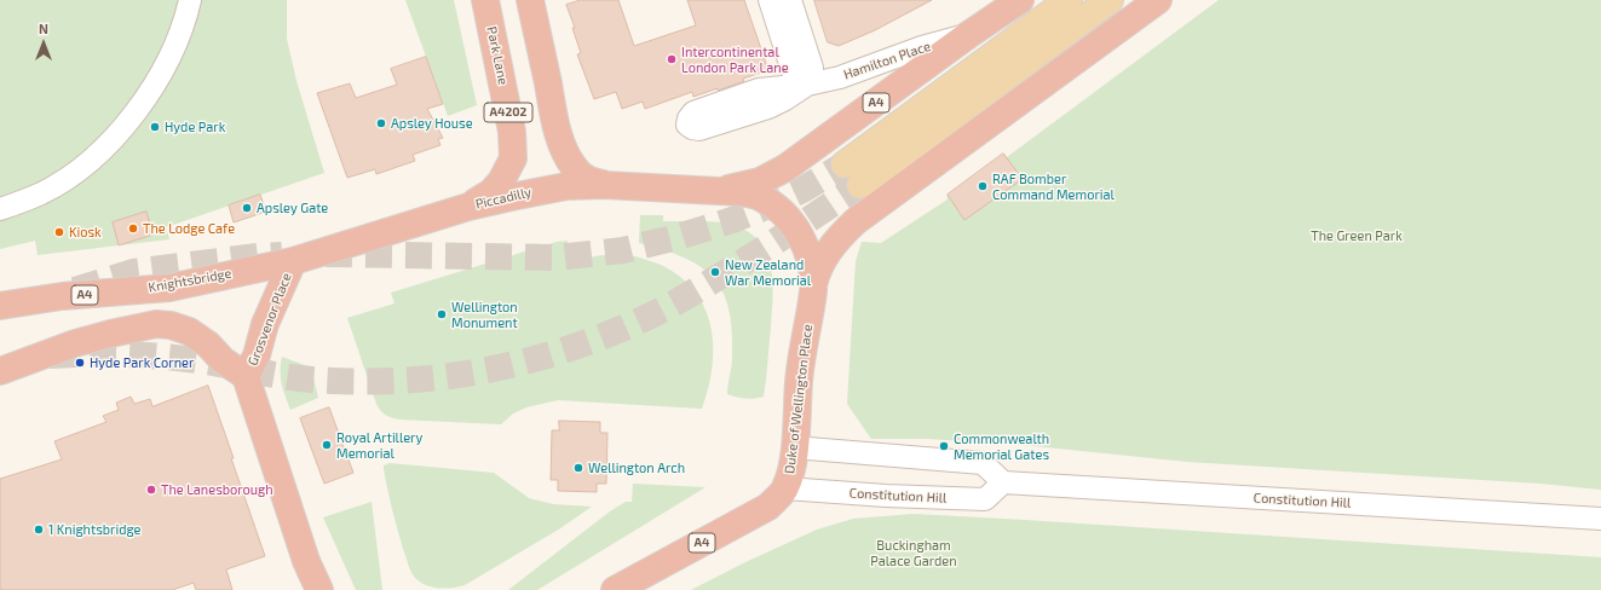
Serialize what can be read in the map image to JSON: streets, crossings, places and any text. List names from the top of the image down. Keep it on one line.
{"streets":{"highway":["Park Lane","A4","A4202","Piccadilly","Knightsbridge","Grosvenor Place","Duke of Wellington Place"],"street":["Hamilton Place","Constitution Hill"]},"crossings":[["Park Lane","Piccadilly"],["Hamilton Place","A4"],["A4","Piccadilly"],["A4","Duke of Wellington Place"],["A4202","Piccadilly"],["Piccadilly","Knightsbridge"],["Piccadilly","Grosvenor Place"],["Piccadilly","Duke of Wellington Place"],["Knightsbridge","Grosvenor Place"],["Duke of Wellington Place","Constitution Hill"]],"parks":["The Green Park","Buckingham Palace Garden"],"places":["Intercontinental London Park Lane","Apsley House","Hyde Park","RAF Bomber Command Memorial","Apsley Gate","The Lodge Cafe","Kiosk","New Zealand War Memorial","Wellington Monument","Hyde Park Corner","Royal Artillery Memorial","Commonwealth Memorial Gates","Wellington Arch","The Lanesborough","1 Knightsbridge"],"north":"top"}
